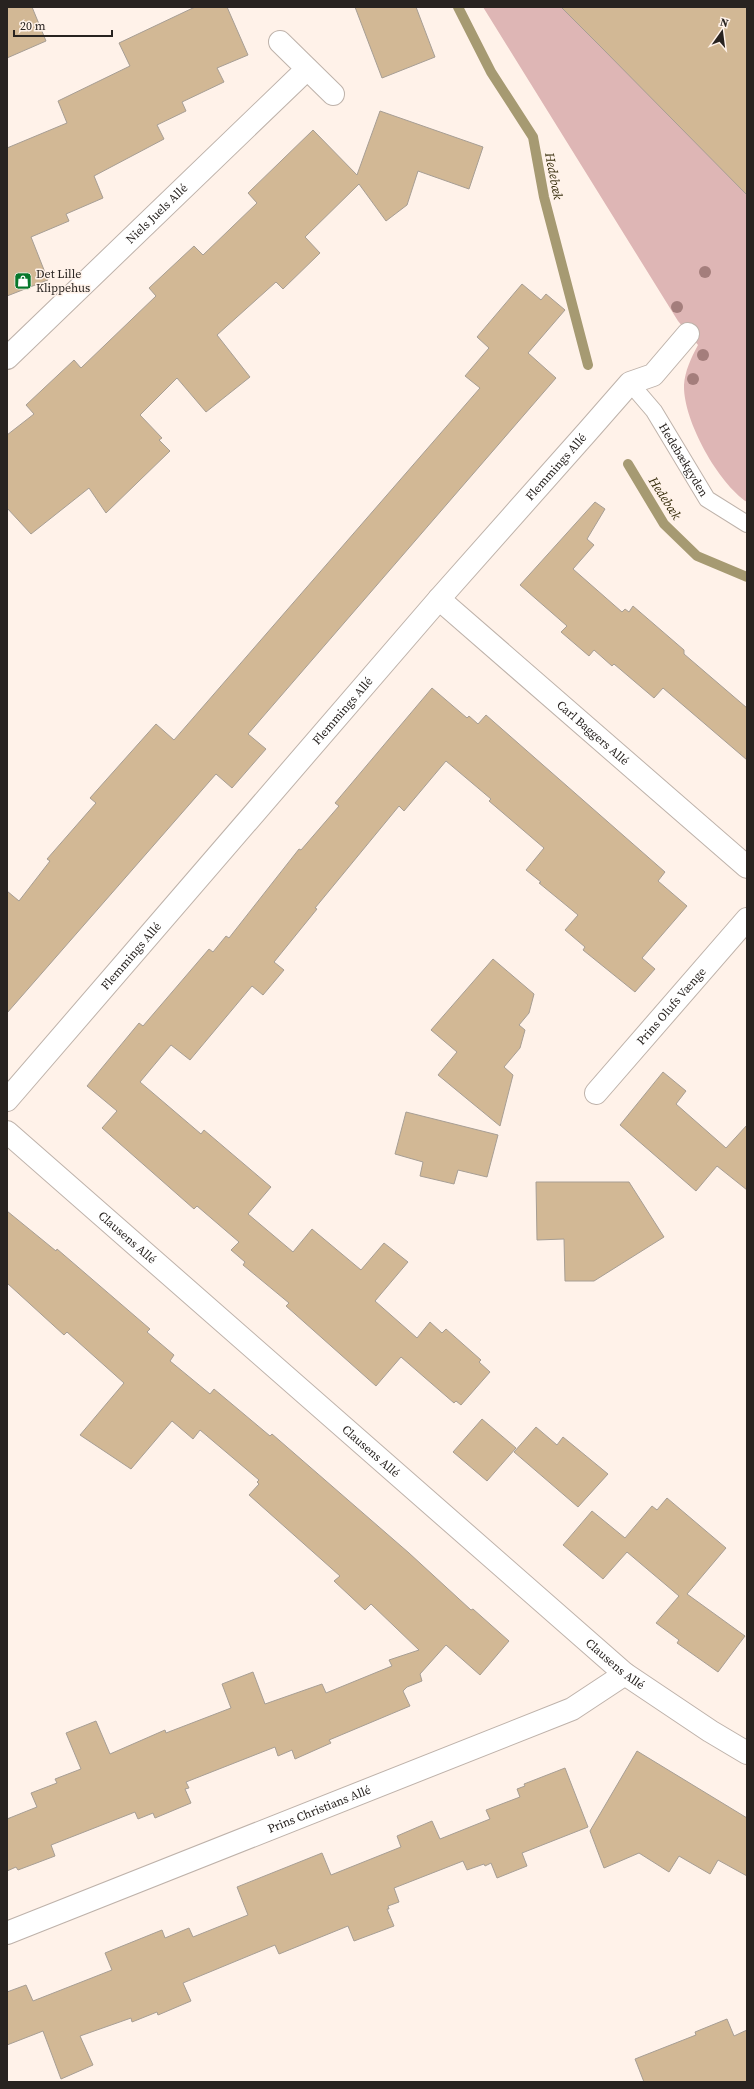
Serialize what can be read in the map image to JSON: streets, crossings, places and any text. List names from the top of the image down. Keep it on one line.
{"streets":{"street":["Niels Juels Allé","Flemmings Allé","Carl Baggers Allé","Prins Olufs Vænge","Clausens Allé","Prins Christians Allé"],"lane":["Hedebækgyden"]},"crossings":[["Hedebækgyden","Flemmings Allé"],["Flemmings Allé","Carl Baggers Allé"],["Clausens Allé","Prins Christians Allé"]],"water":["Hedebæk"],"places":{"shop":["Det Lille Klippehus"]},"scale_bar":"20 m","north":"top"}
